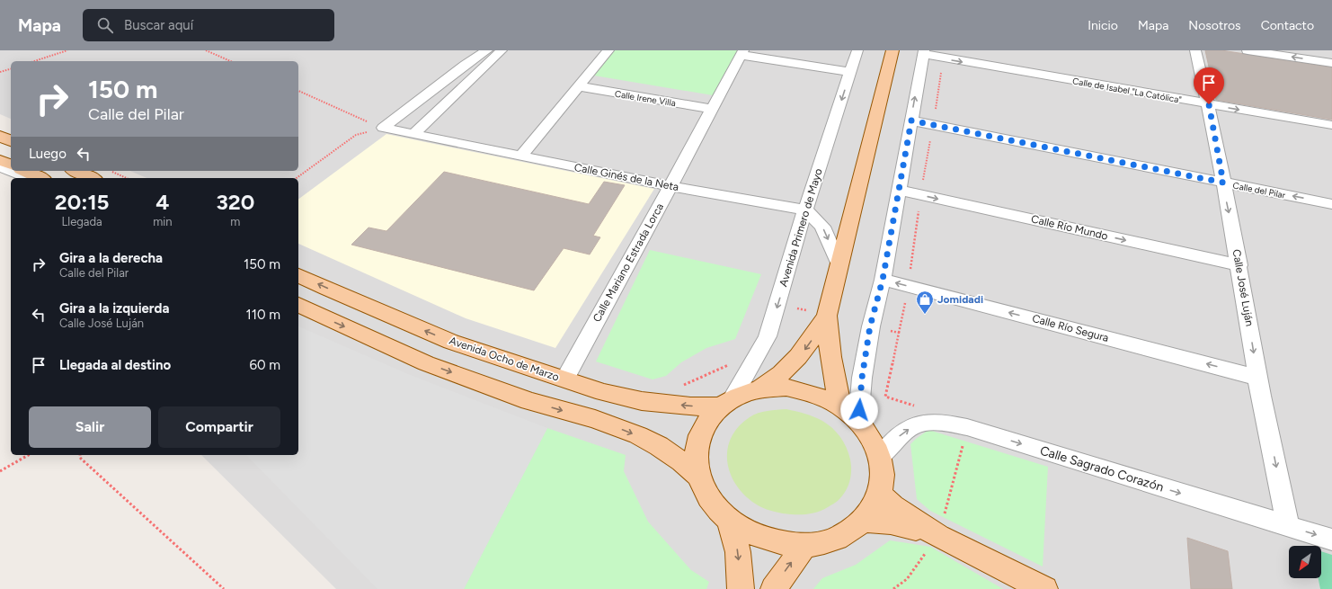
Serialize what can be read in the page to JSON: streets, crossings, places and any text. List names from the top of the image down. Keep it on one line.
{"streets":{"main road":["Avenida Ocho de Marzo"],"street":["Calle de Isabel \"La Católica\"","Calle Irene Villa","Calle Ginés de la Neta","Calle del Pilar","Avenida Primero de Mayo","Calle Río Mundo","Calle Mariano Estrada Lorca","Calle José Luján","Calle Río Segura","Calle Sagrado Corazón"]},"crossings":[["Calle de Isabel \"La Católica\"","Calle José Luján"],["Calle Irene Villa","Calle Mariano Estrada Lorca"],["Calle Ginés de la Neta","Avenida Primero de Mayo"],["Calle Ginés de la Neta","Calle Mariano Estrada Lorca"],["Calle del Pilar","Calle José Luján"],["Avenida Primero de Mayo","Avenida Ocho de Marzo"],["Calle Río Mundo","Calle José Luján"],["Calle Mariano Estrada Lorca","Avenida Ocho de Marzo"],["Calle José Luján","Calle Río Segura"],["Calle José Luján","Calle Sagrado Corazón"]],"one_way":["Calle de Isabel \"La Católica\"","Calle Río Mundo","Calle José Luján","Calle Río Segura","Calle Sagrado Corazón"],"places":{"shop":["Jomidadi"]},"north":"bottom left","page":{"header":"Mapa","search":"Buscar aquí","nav":["Inicio","Mapa","Nosotros","Contacto"],"turn":["150 m","Calle del Pilar"],"then":"Luego","eta":["20:15","Llegada","4","min","320","m"],"list":[{"name":"Gira a la derecha","note":"Calle del Pilar","value":"150 m"},{"name":"Gira a la izquierda","note":"Calle José Luján","value":"110 m"},{"name":"Llegada al destino","value":"60 m"}],"buttons":["Salir","Compartir"]}}
